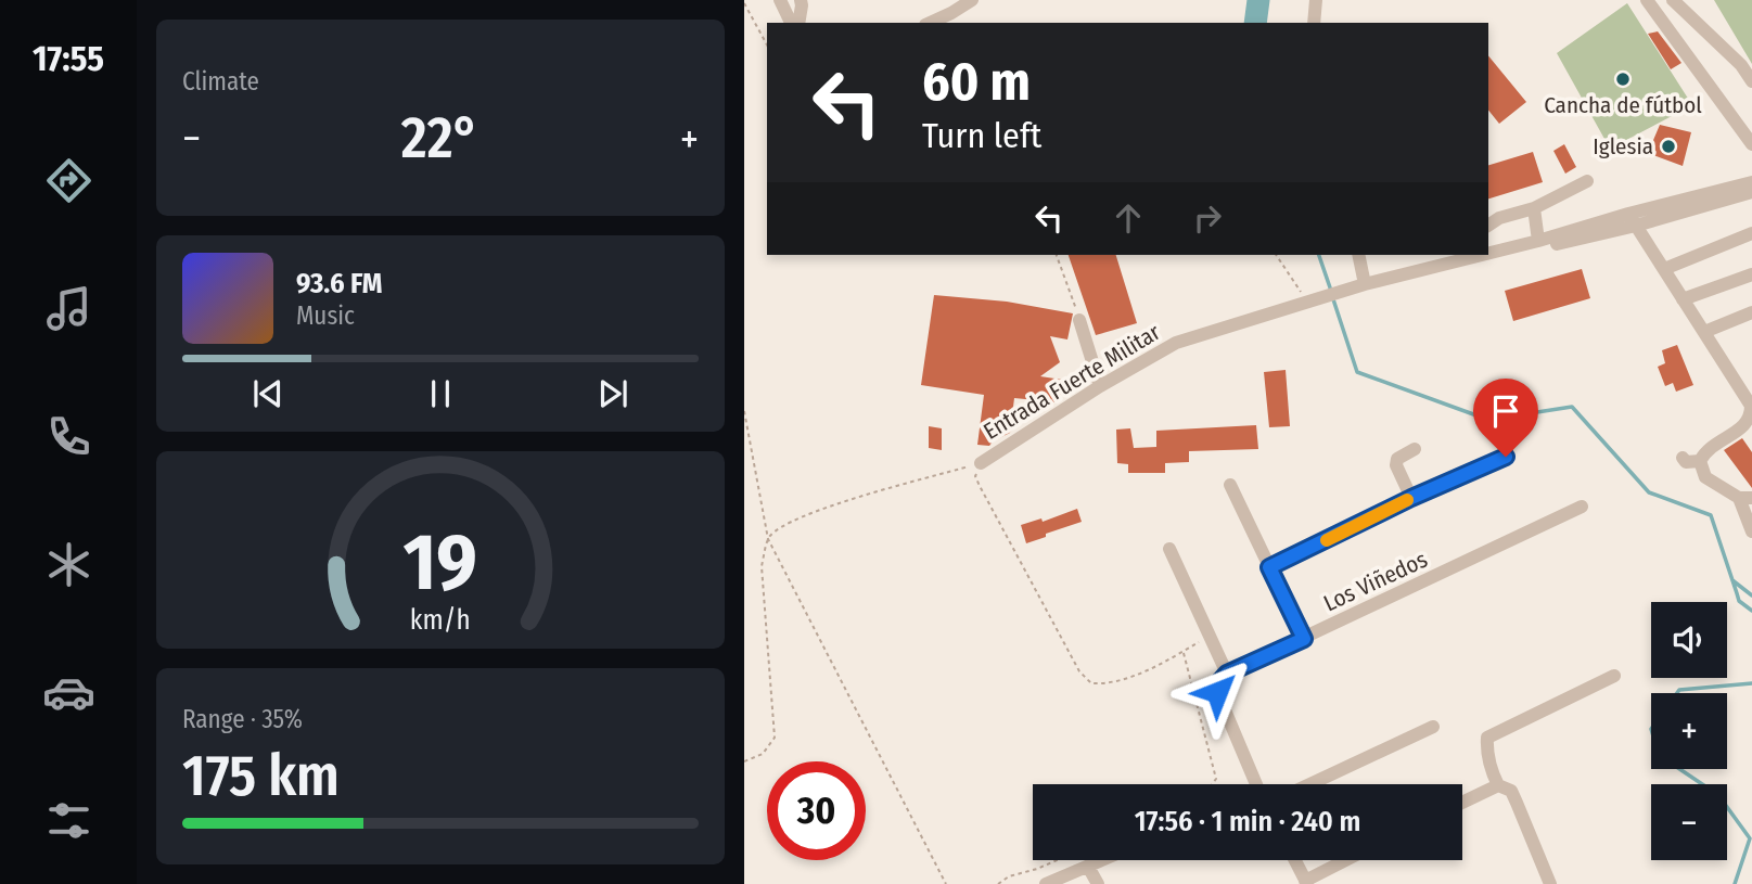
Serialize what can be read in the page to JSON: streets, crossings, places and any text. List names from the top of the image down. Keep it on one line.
{"streets":{"street":["Entrada Fuerte Militar","Los Viñedos"]},"places":["Cancha de fútbol","Iglesia"],"page":{"tabs":"17:55","tile":["Climate",["Range · 35%","175 km"]],"turn":["60 m","Turn left"],"heat":["−","22°","+"],"song":["93.6 FM","Music"],"map_buttons":["+","−"],"limit":"30","trip":"17:56 · 1 min · 240 m","gauge":["19","km/h"]}}
